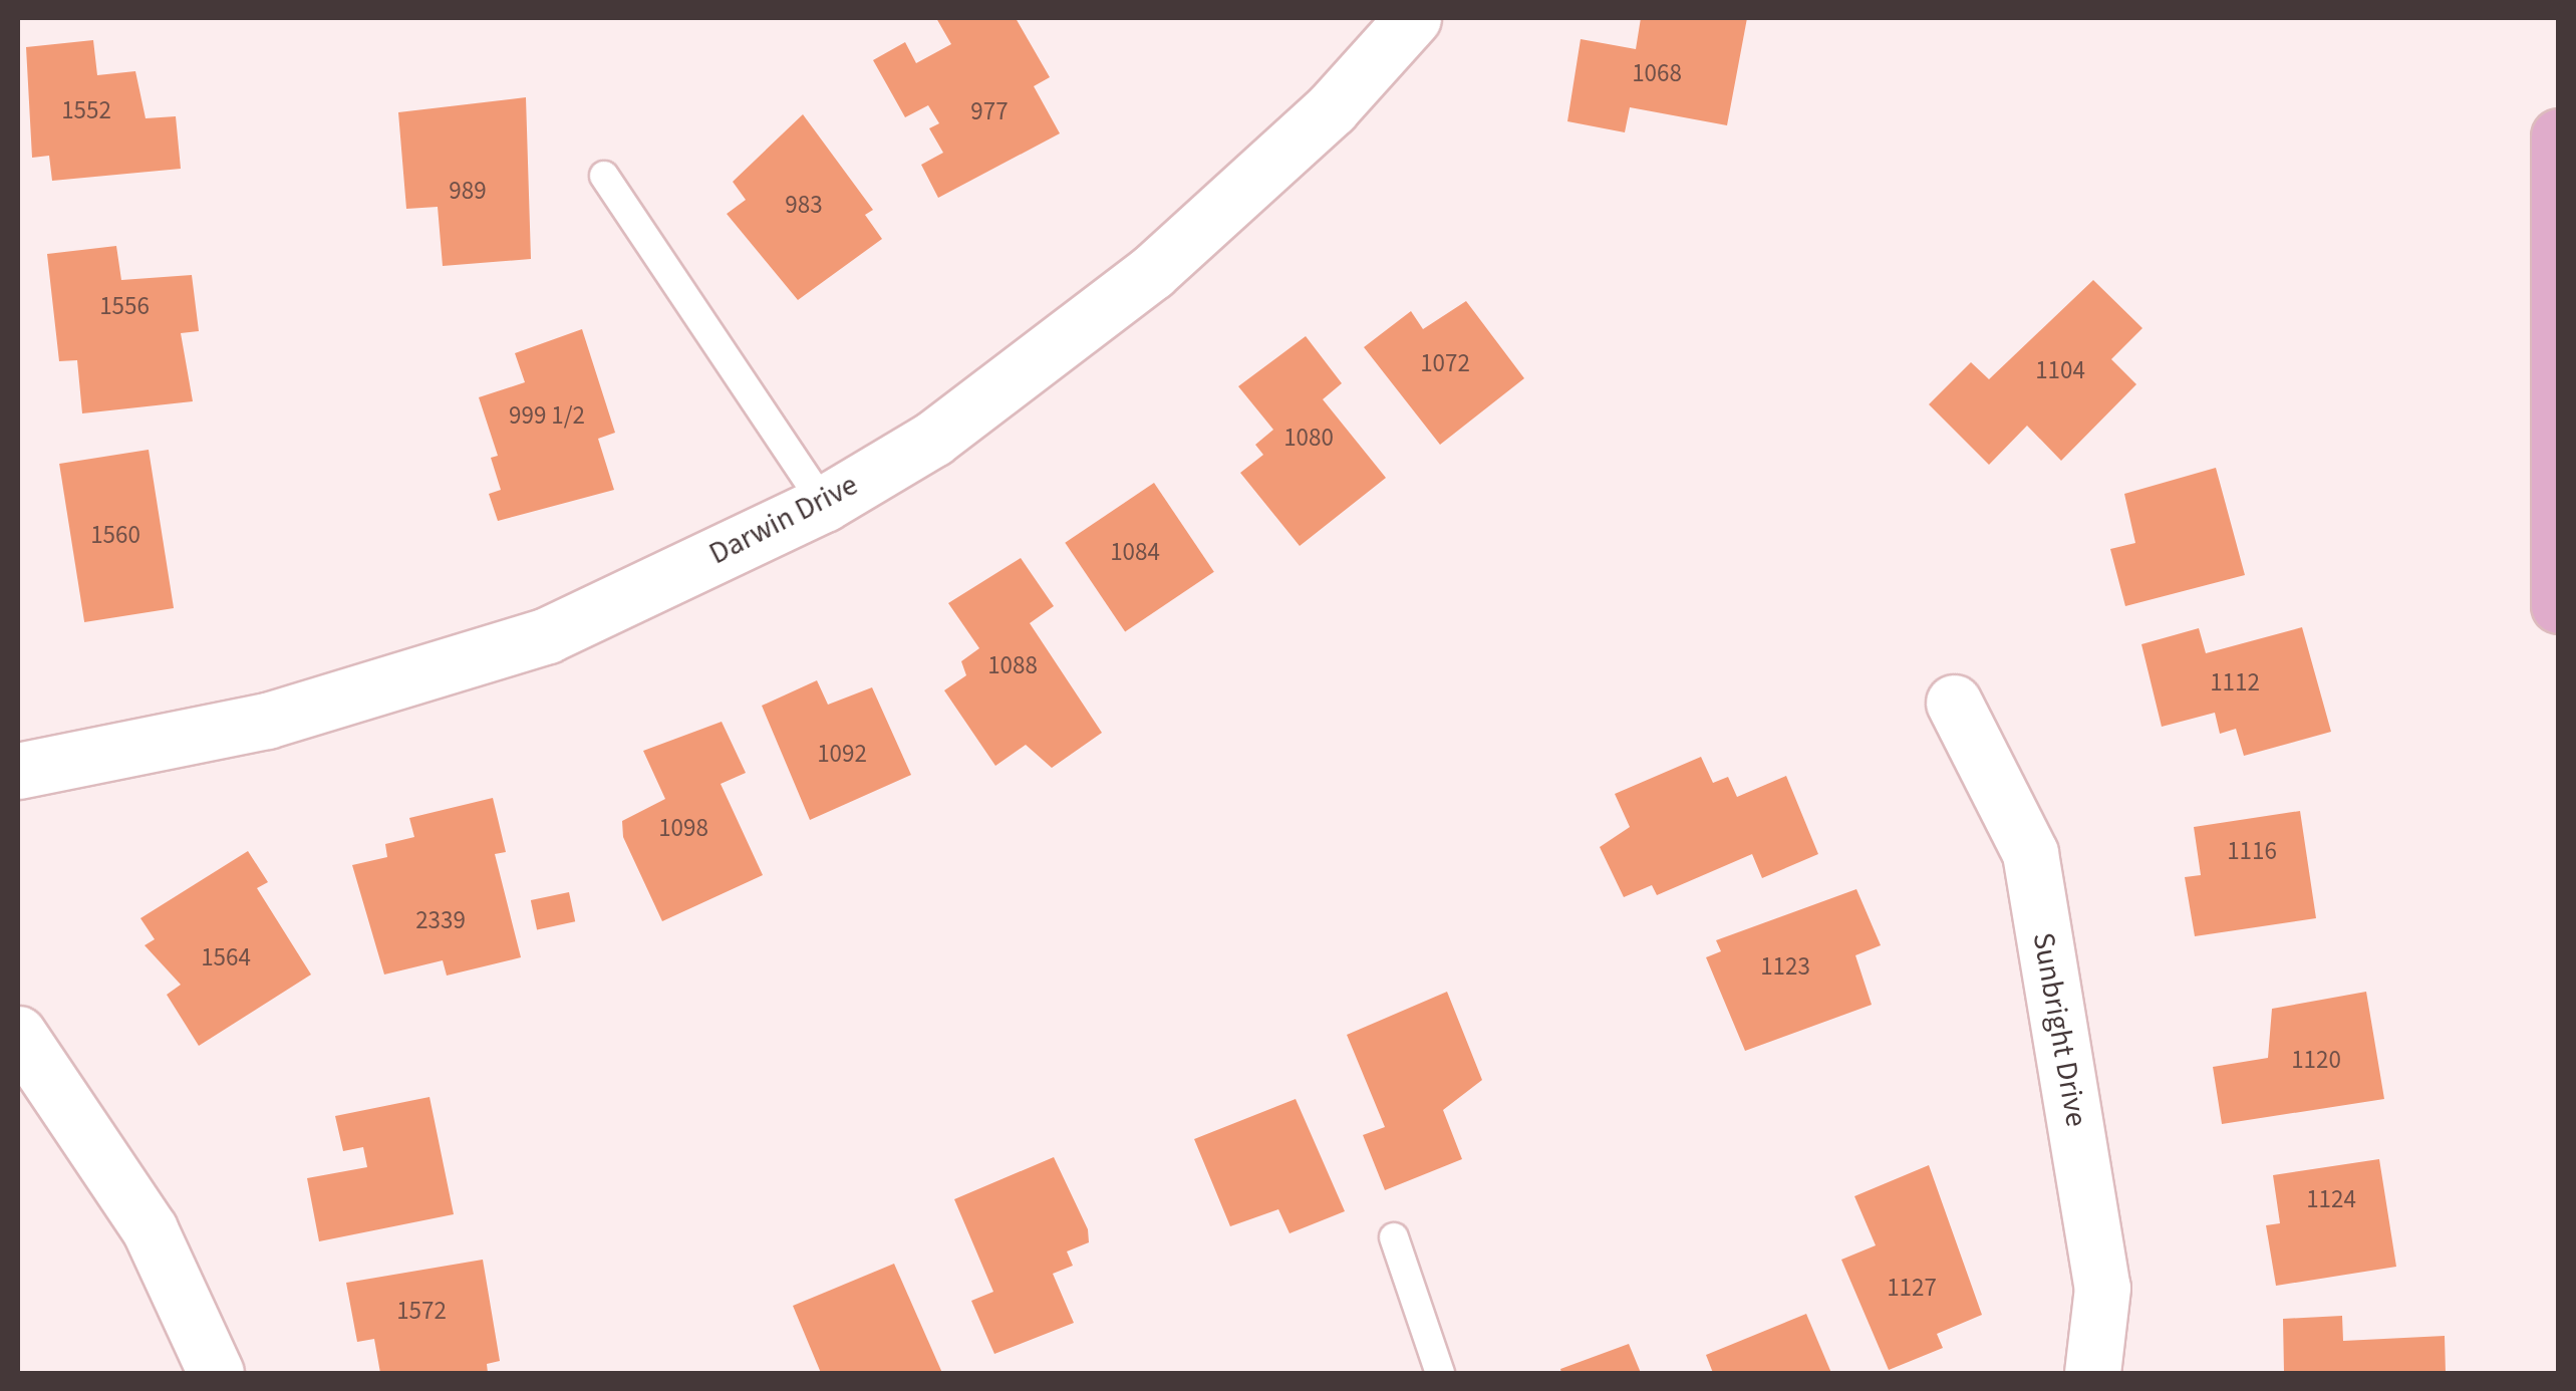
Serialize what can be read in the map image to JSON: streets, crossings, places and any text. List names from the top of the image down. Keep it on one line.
{"streets":{"street":["Darwin Drive","Sunbright Drive"]},"house_numbers":["1068","1552","977","989","983","1556","1072","1104","999 1/2","1080","1560","1084","1088","1112","1092","1098","1116","2339","1564","1123","1120","1124","1127","1572"]}
